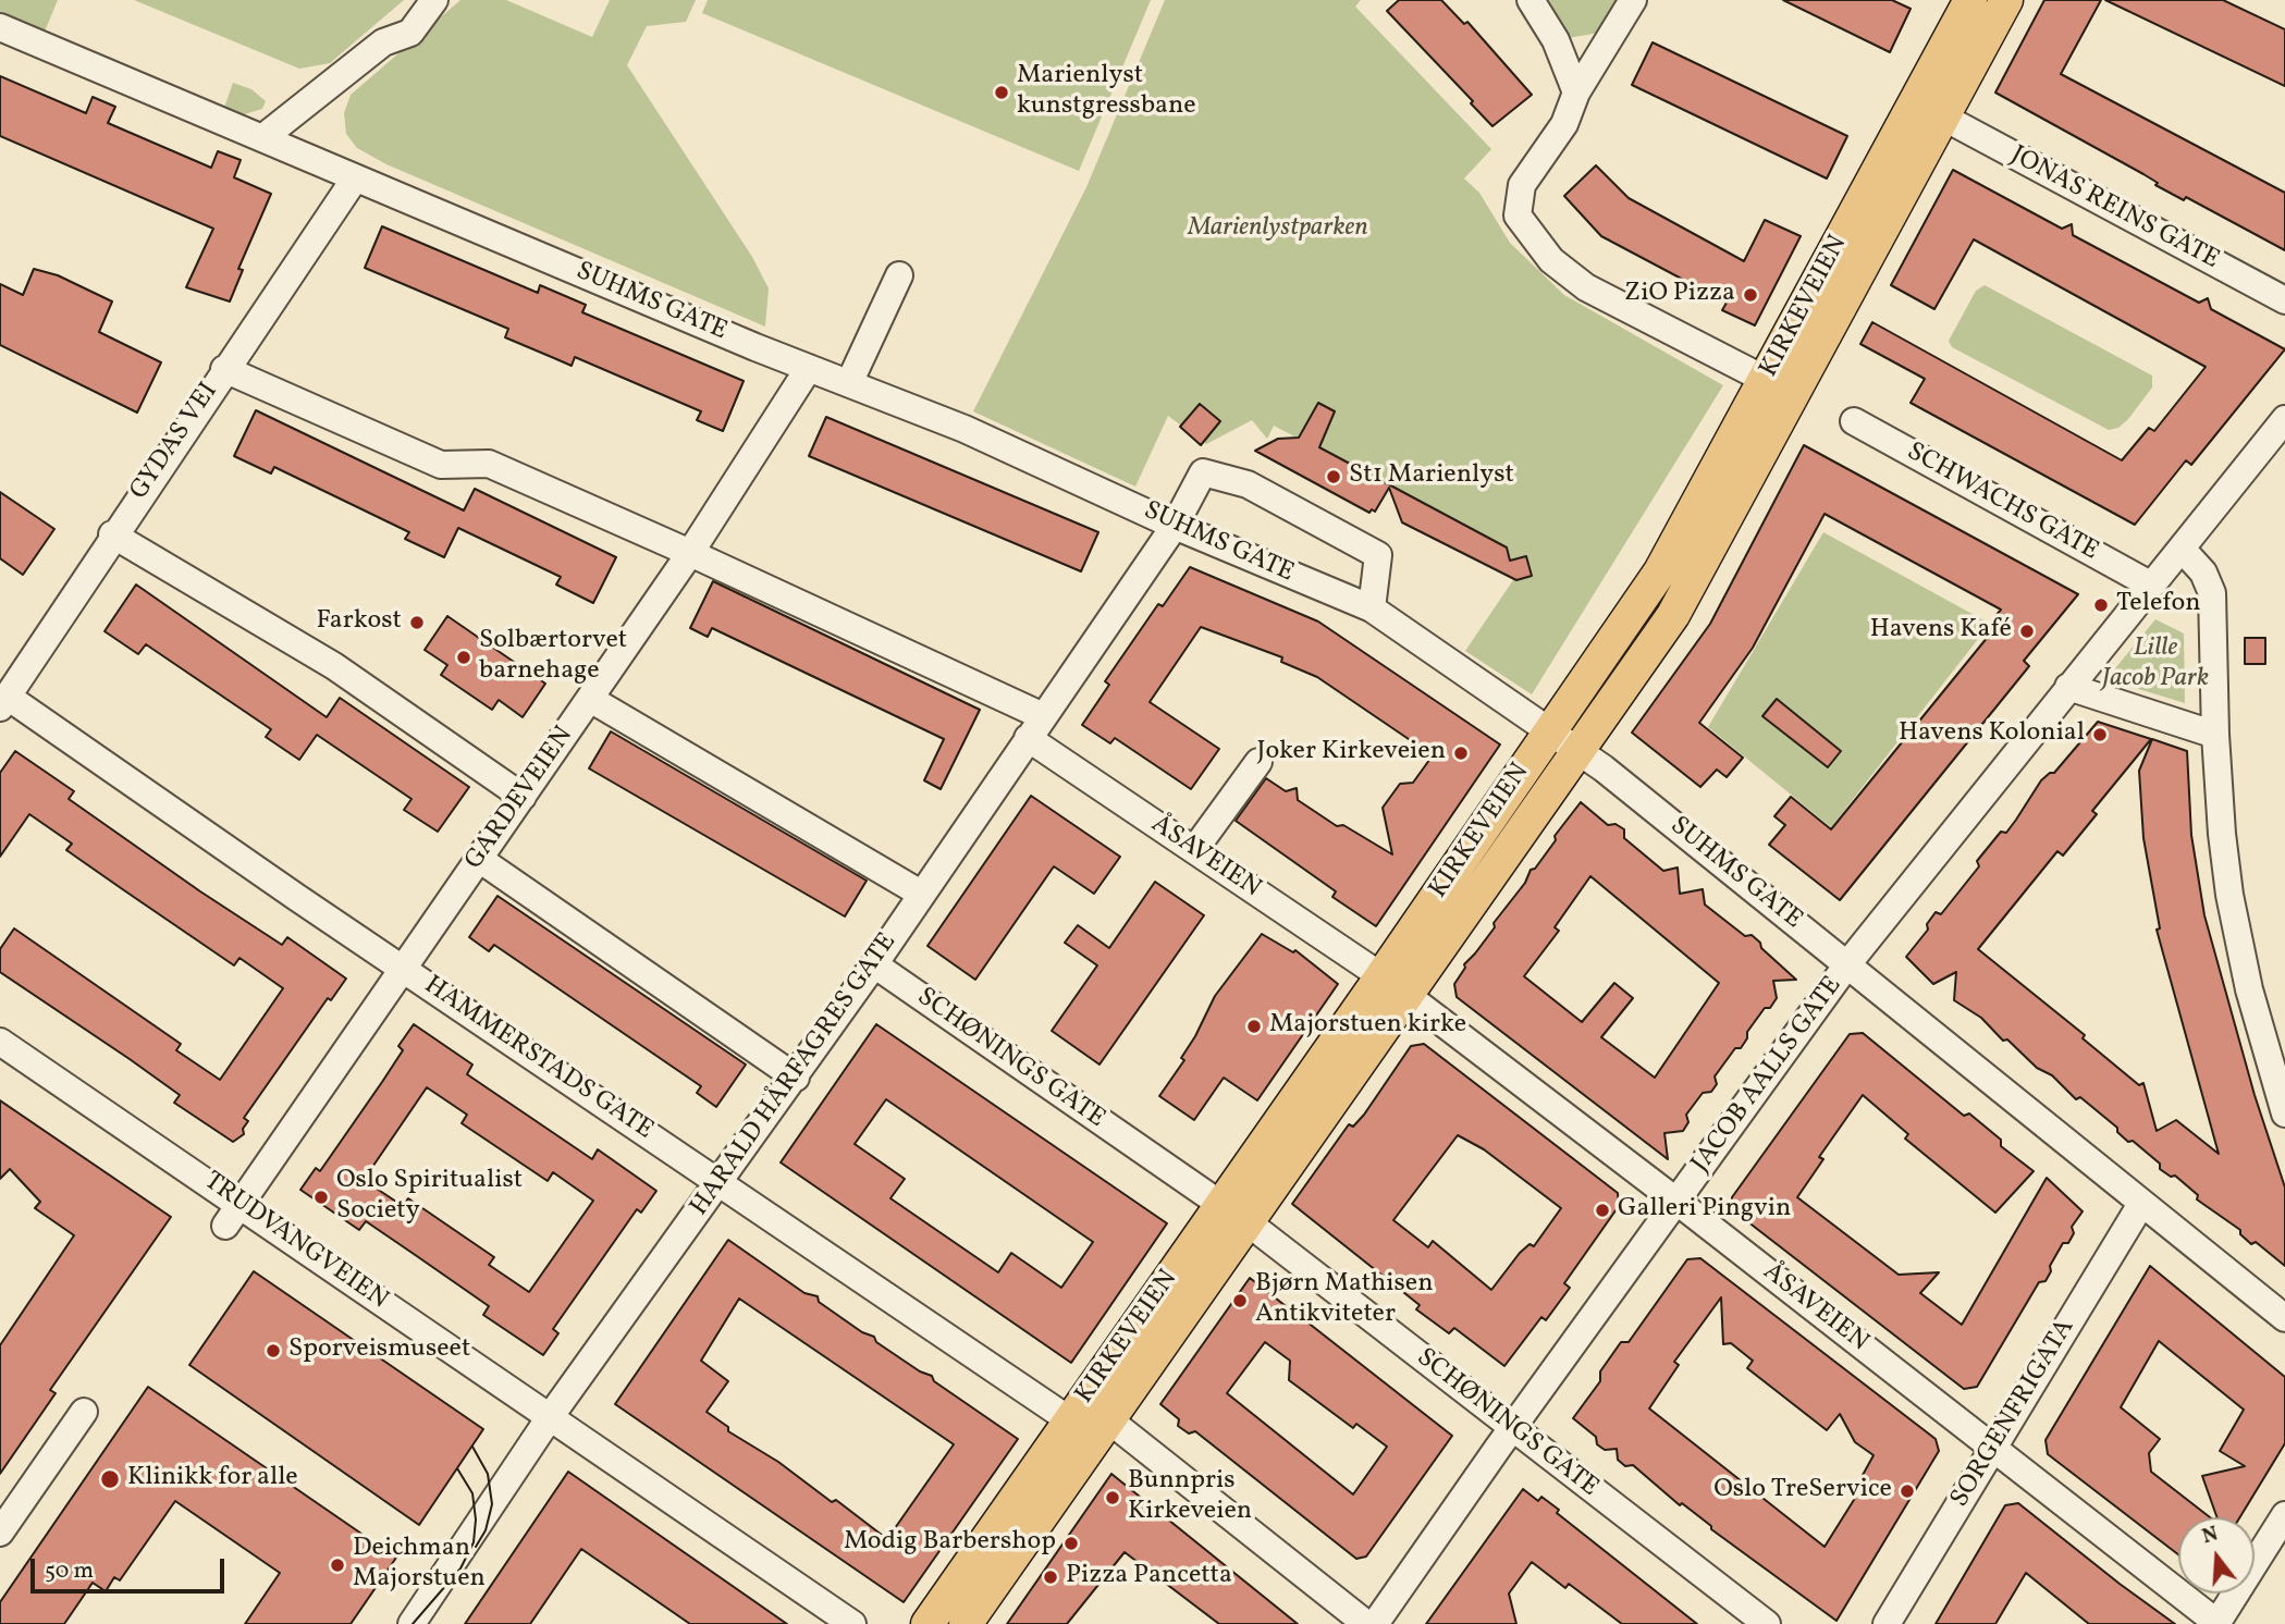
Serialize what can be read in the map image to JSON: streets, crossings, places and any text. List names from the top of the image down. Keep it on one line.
{"streets":{"main road":["KIRKEVEIEN"],"street":["JONAS REINS GATE","SUHMS GATE","GYDAS VEI","SCHWACHS GATE","GARDEVEIEN","ÅSAVEIEN","HAMMERSTADS GATE","SCHØNINGS GATE","HARALD HÅRFAGRES GATE","JACOB AALLS GATE","TRUDVANGVEIEN","SORGENFRIGATA"]},"crossings":[["JONAS REINS GATE","KIRKEVEIEN"],["SUHMS GATE","KIRKEVEIEN"],["SUHMS GATE","GYDAS VEI"],["SUHMS GATE","GARDEVEIEN"],["SUHMS GATE","HARALD HÅRFAGRES GATE"],["SUHMS GATE","JACOB AALLS GATE"],["SUHMS GATE","SORGENFRIGATA"],["KIRKEVEIEN","ÅSAVEIEN"],["KIRKEVEIEN","HAMMERSTADS GATE"],["KIRKEVEIEN","SCHØNINGS GATE"],["GYDAS VEI","ÅSAVEIEN"],["GYDAS VEI","HAMMERSTADS GATE"],["SCHWACHS GATE","JACOB AALLS GATE"],["GARDEVEIEN","ÅSAVEIEN"],["GARDEVEIEN","HAMMERSTADS GATE"],["GARDEVEIEN","TRUDVANGVEIEN"],["ÅSAVEIEN","HARALD HÅRFAGRES GATE"],["ÅSAVEIEN","JACOB AALLS GATE"],["ÅSAVEIEN","SORGENFRIGATA"],["HAMMERSTADS GATE","HARALD HÅRFAGRES GATE"],["SCHØNINGS GATE","HARALD HÅRFAGRES GATE"],["SCHØNINGS GATE","JACOB AALLS GATE"],["HARALD HÅRFAGRES GATE","TRUDVANGVEIEN"]],"parks":["Marienlystparken","Lille Jacob Park"],"places":["Marienlyst kunstgressbane","ZiO Pizza","St1 Marienlyst","Telefon","Farkost","Havens Kafé","Solbærtorvet barnehage","Havens Kolonial","Joker Kirkeveien","Majorstuen kirke","Oslo Spiritualist Society","Galleri Pingvin","Bjørn Mathisen Antikviteter","Sporveismuseet","Klinikk for alle","Oslo TreService","Bunnpris Kirkeveien","Modig Barbershop","Deichman Majorstuen","Pizza Pancetta"],"scale_bar":"50 m","north":"top"}
